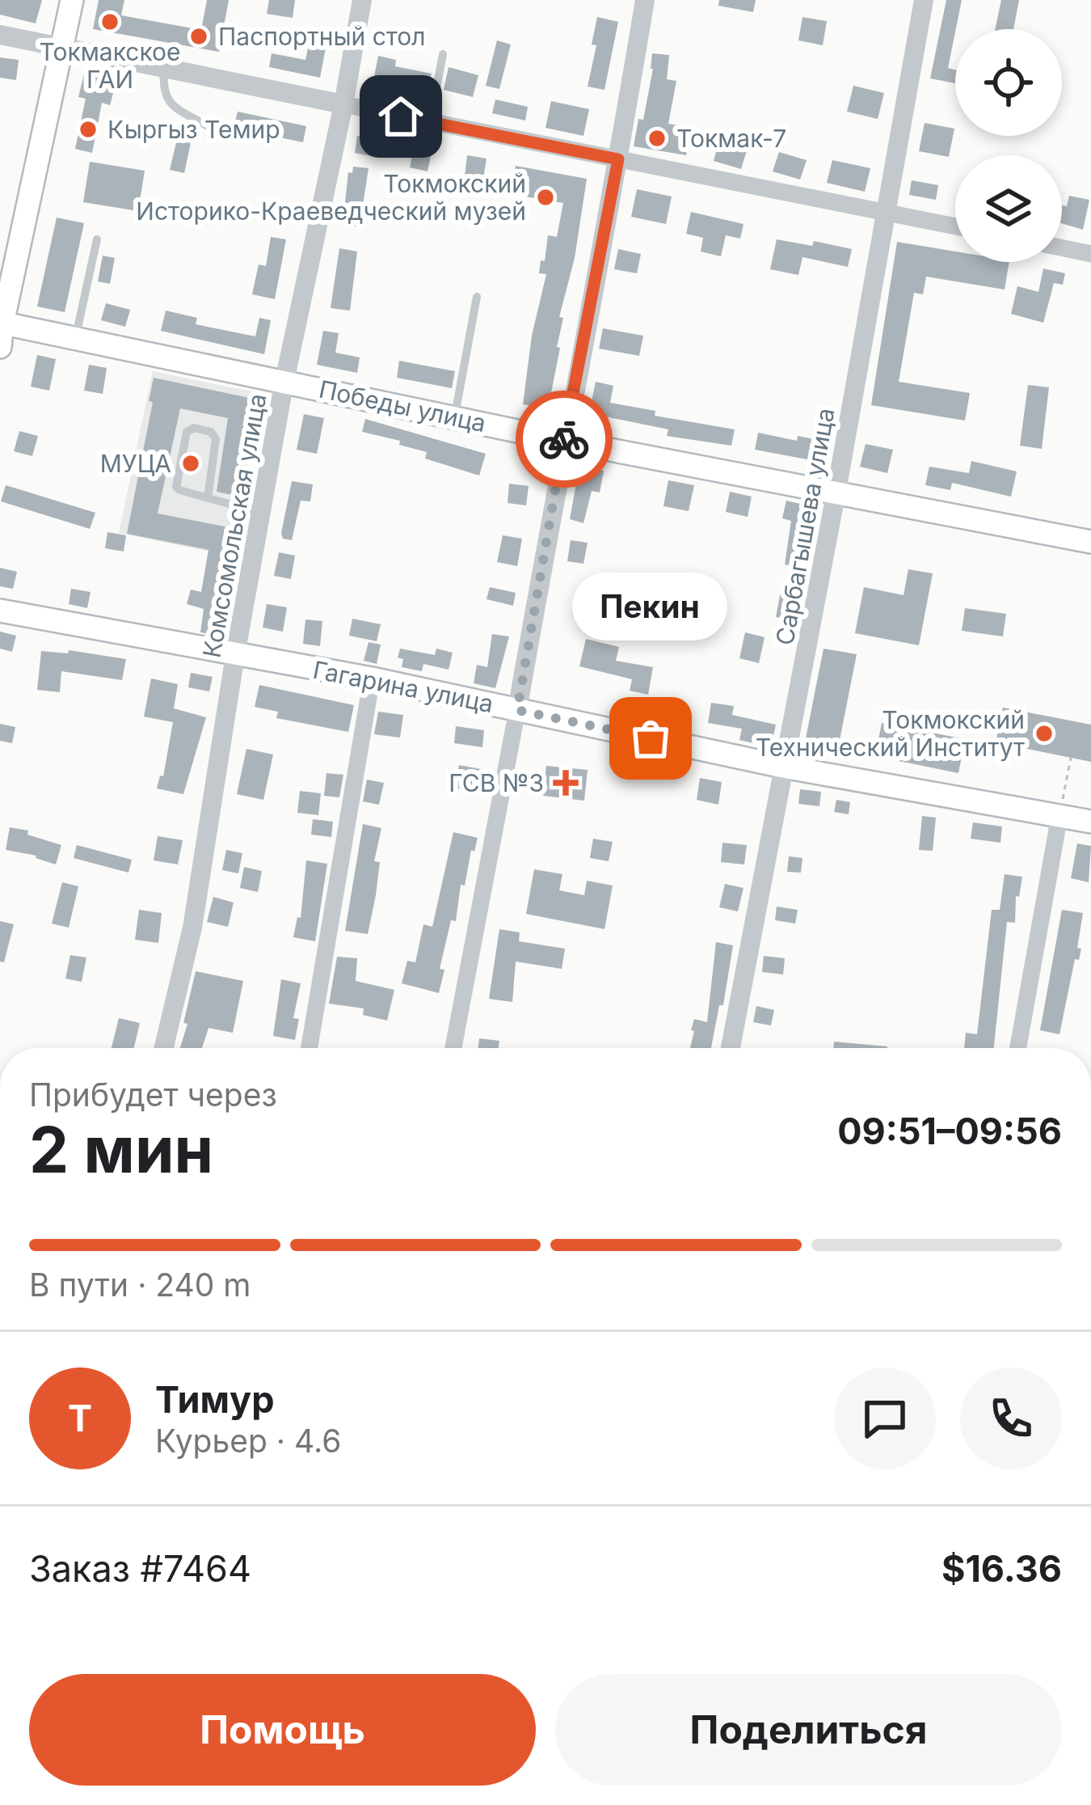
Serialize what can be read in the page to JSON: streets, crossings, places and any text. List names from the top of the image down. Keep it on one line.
{"streets":{"main road":["Победы улица","Гагарина улица"],"street":["Комсомольская улица","Сарбагышева улица"]},"crossings":[["Победы улица","Комсомольская улица"],["Победы улица","Сарбагышева улица"],["Комсомольская улица","Гагарина улица"],["Сарбагышева улица","Гагарина улица"]],"places":{"other":["Токмакское ГАИ","Паспортный стол","Кыргыз Темир","Токмак-7","Токмокский Историко-Краеведческий музей","МУЦА","Токмокский Технический Институт","Пекин"],"health":["ГСВ №3"]},"page":{"bubble":"Пекин","heading":["2 мин","Прибудет через","09:51–09:56"],"panel":["Тимур","Курьер · 4.6","Заказ #7464","$16.36"],"bar":"В пути · 240 m","round":"Т","buttons":["Помощь","Поделиться"]}}
